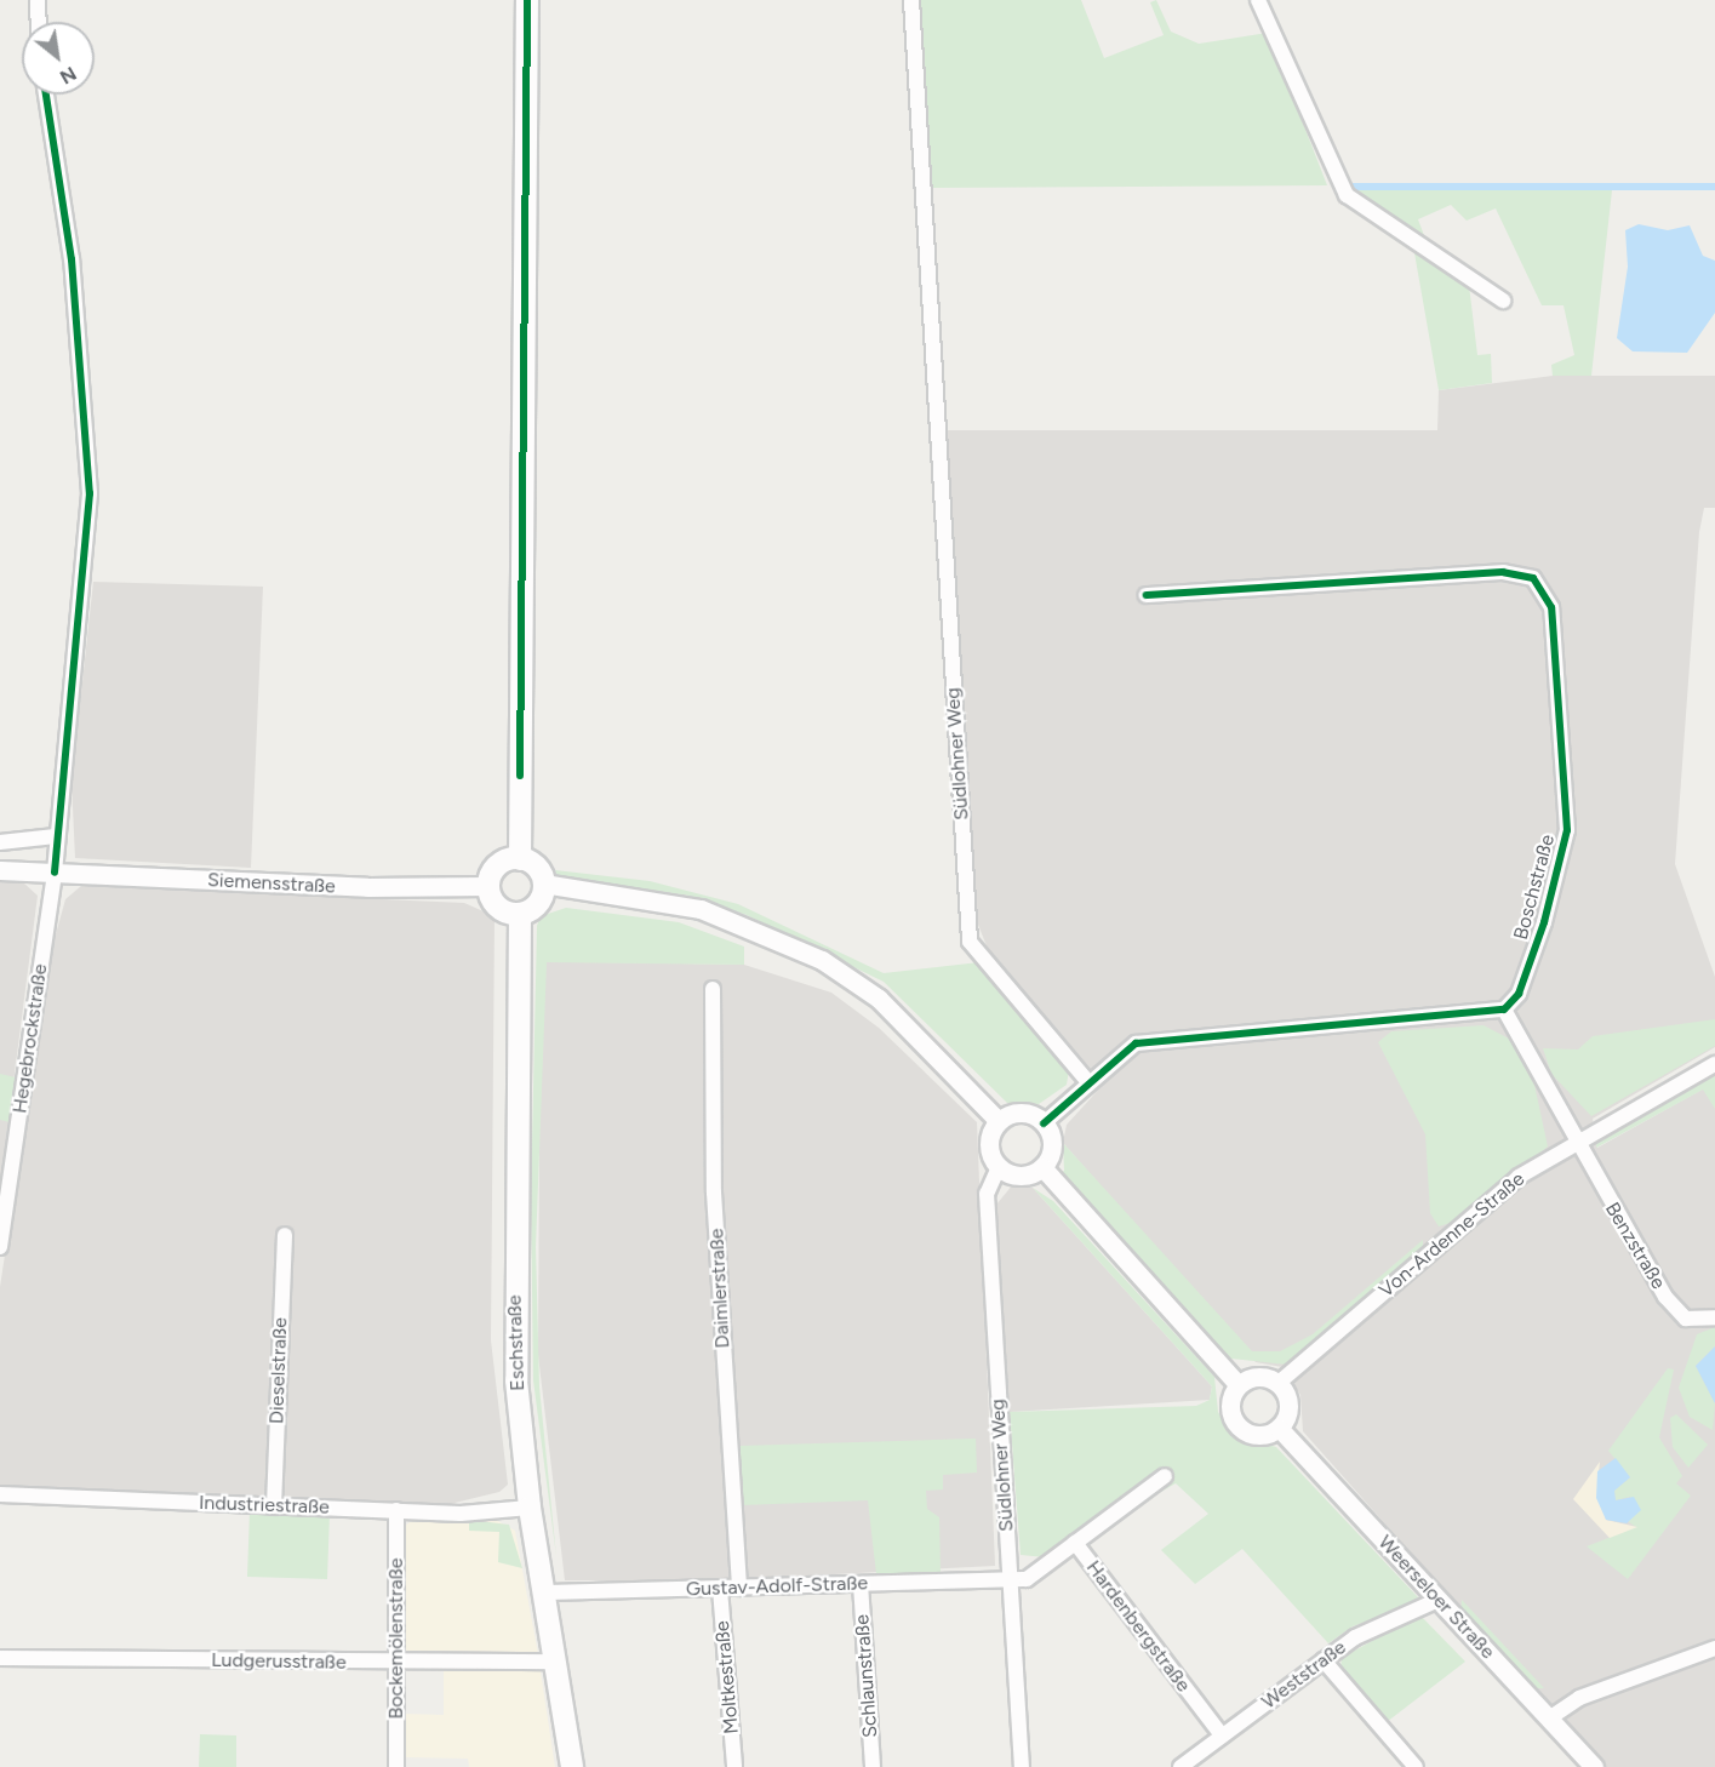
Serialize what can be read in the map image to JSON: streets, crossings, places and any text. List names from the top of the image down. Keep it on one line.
{"streets":{"main road":["Eschstraße"],"street":["Südlohner Weg","Siemensstraße","Boschstraße","Hegebrockstraße","Von-Ardenne-Straße","Benzstraße","Daimlerstraße","Dieselstraße","Industriestraße","Gustav-Adolf-Straße","Weerseloer Straße","Hardenbergstraße","Bockemölenstraße","Ludgerusstraße","Weststraße","Schlaunstraße","Moltkestraße"]},"crossings":[["Südlohner Weg","Gustav-Adolf-Straße"],["Südlohner Weg","Hardenbergstraße"],["Siemensstraße","Hegebrockstraße"],["Siemensstraße","Eschstraße"],["Von-Ardenne-Straße","Benzstraße"],["Von-Ardenne-Straße","Weerseloer Straße"],["Daimlerstraße","Gustav-Adolf-Straße"],["Eschstraße","Industriestraße"],["Eschstraße","Gustav-Adolf-Straße"],["Eschstraße","Ludgerusstraße"],["Dieselstraße","Industriestraße"],["Industriestraße","Bockemölenstraße"],["Gustav-Adolf-Straße","Hardenbergstraße"],["Gustav-Adolf-Straße","Schlaunstraße"],["Gustav-Adolf-Straße","Moltkestraße"],["Weerseloer Straße","Weststraße"],["Hardenbergstraße","Weststraße"],["Bockemölenstraße","Ludgerusstraße"]],"north":"bottom right"}
